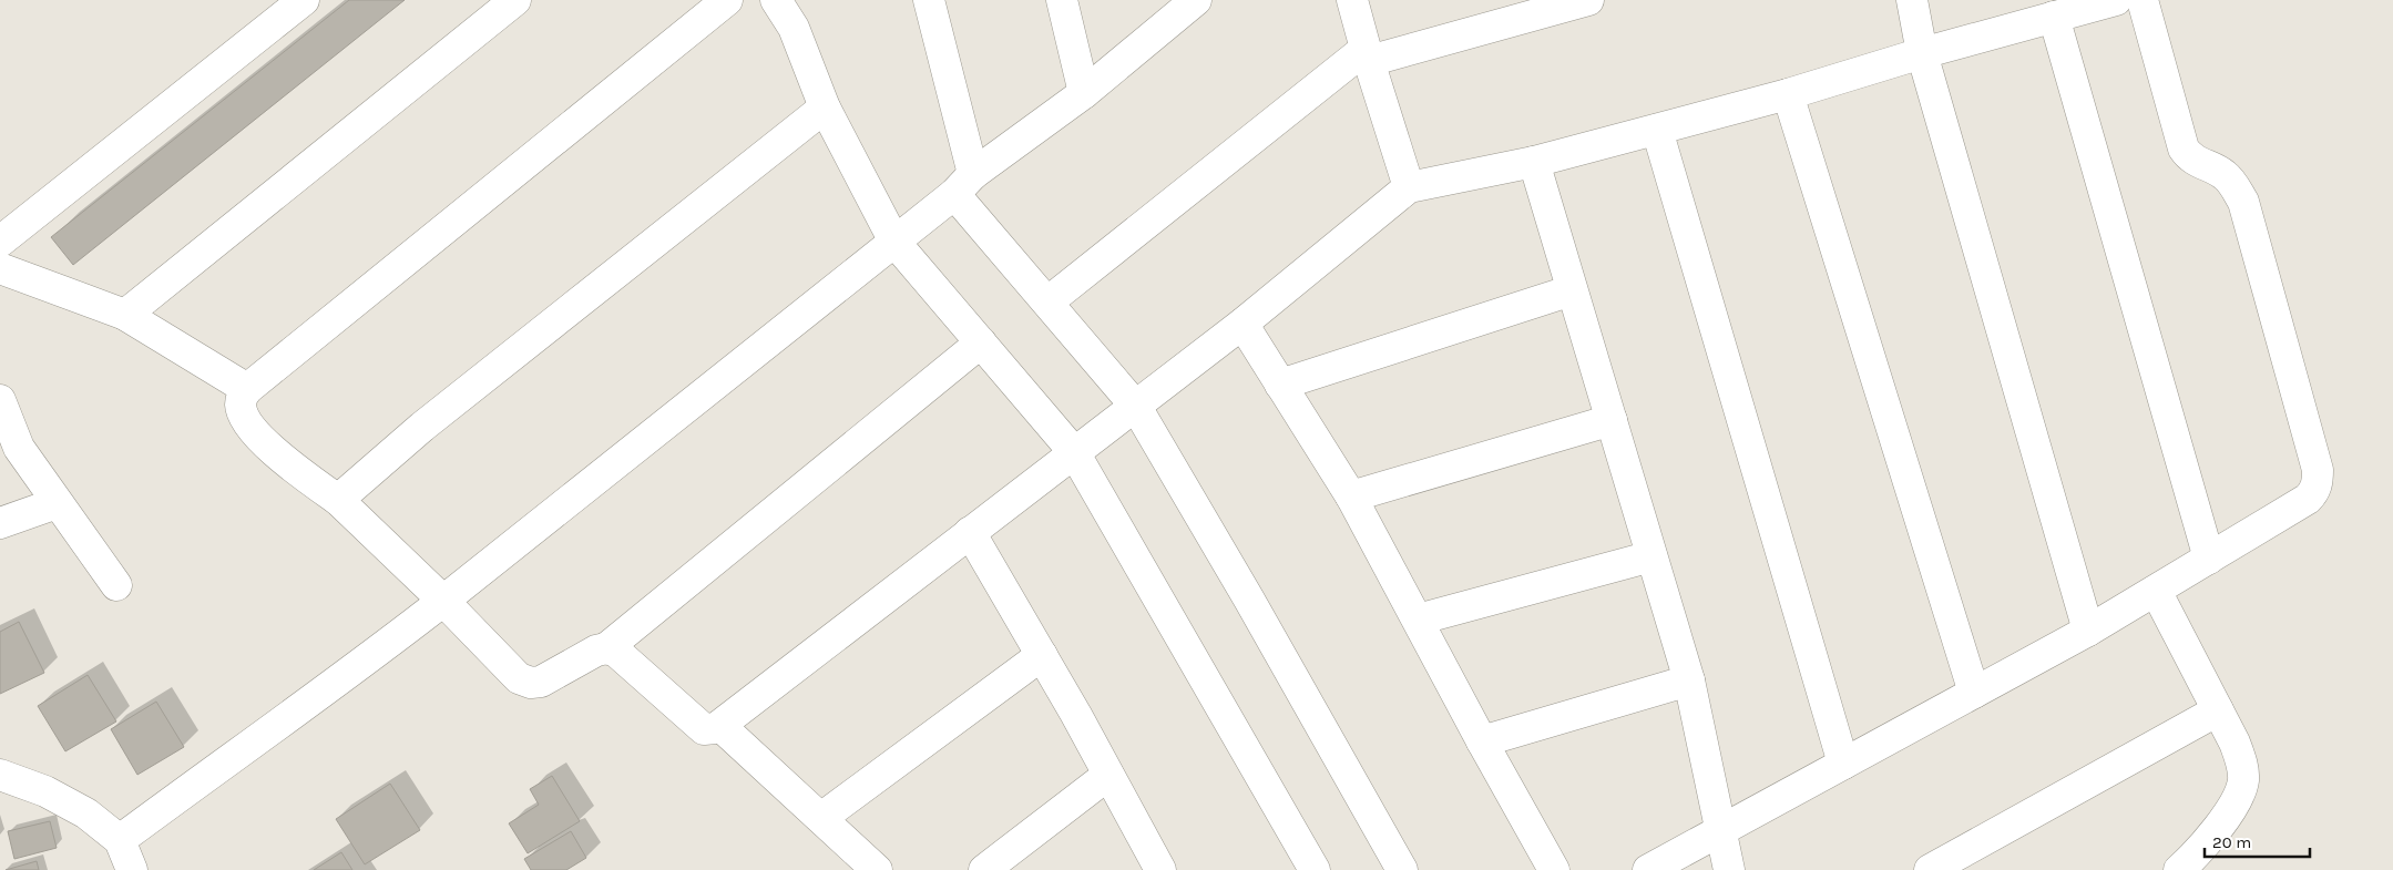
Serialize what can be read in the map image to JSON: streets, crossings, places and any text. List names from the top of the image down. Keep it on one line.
{"scale_bar":"20 m"}
